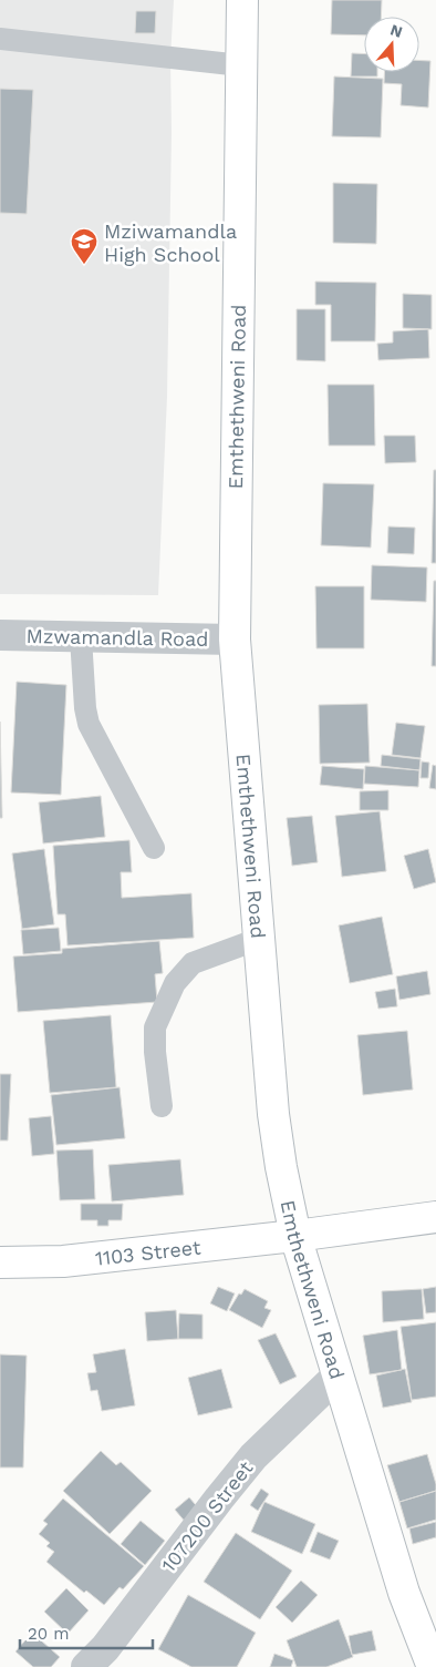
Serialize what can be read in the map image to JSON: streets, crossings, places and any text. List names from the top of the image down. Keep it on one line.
{"streets":{"street":["Emthethweni Road","Mzwamandla Road","1103 Street","107200 Street"]},"crossings":[["Emthethweni Road","Mzwamandla Road"],["Emthethweni Road","1103 Street"],["Emthethweni Road","107200 Street"]],"places":{"school or university":["Mziwamandla High School"]},"scale_bar":"20 m","north":"top"}
